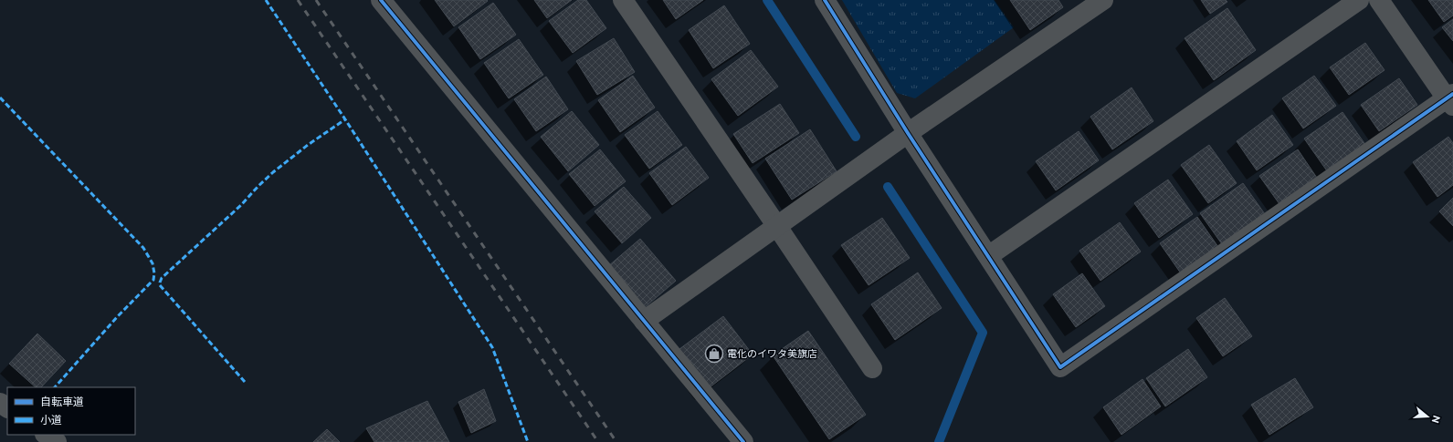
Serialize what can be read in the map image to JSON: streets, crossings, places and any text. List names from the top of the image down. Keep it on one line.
{"places":{"shop":["電化のイワタ美旗店"]},"legend":["自転車道","小道"],"north":"right"}
